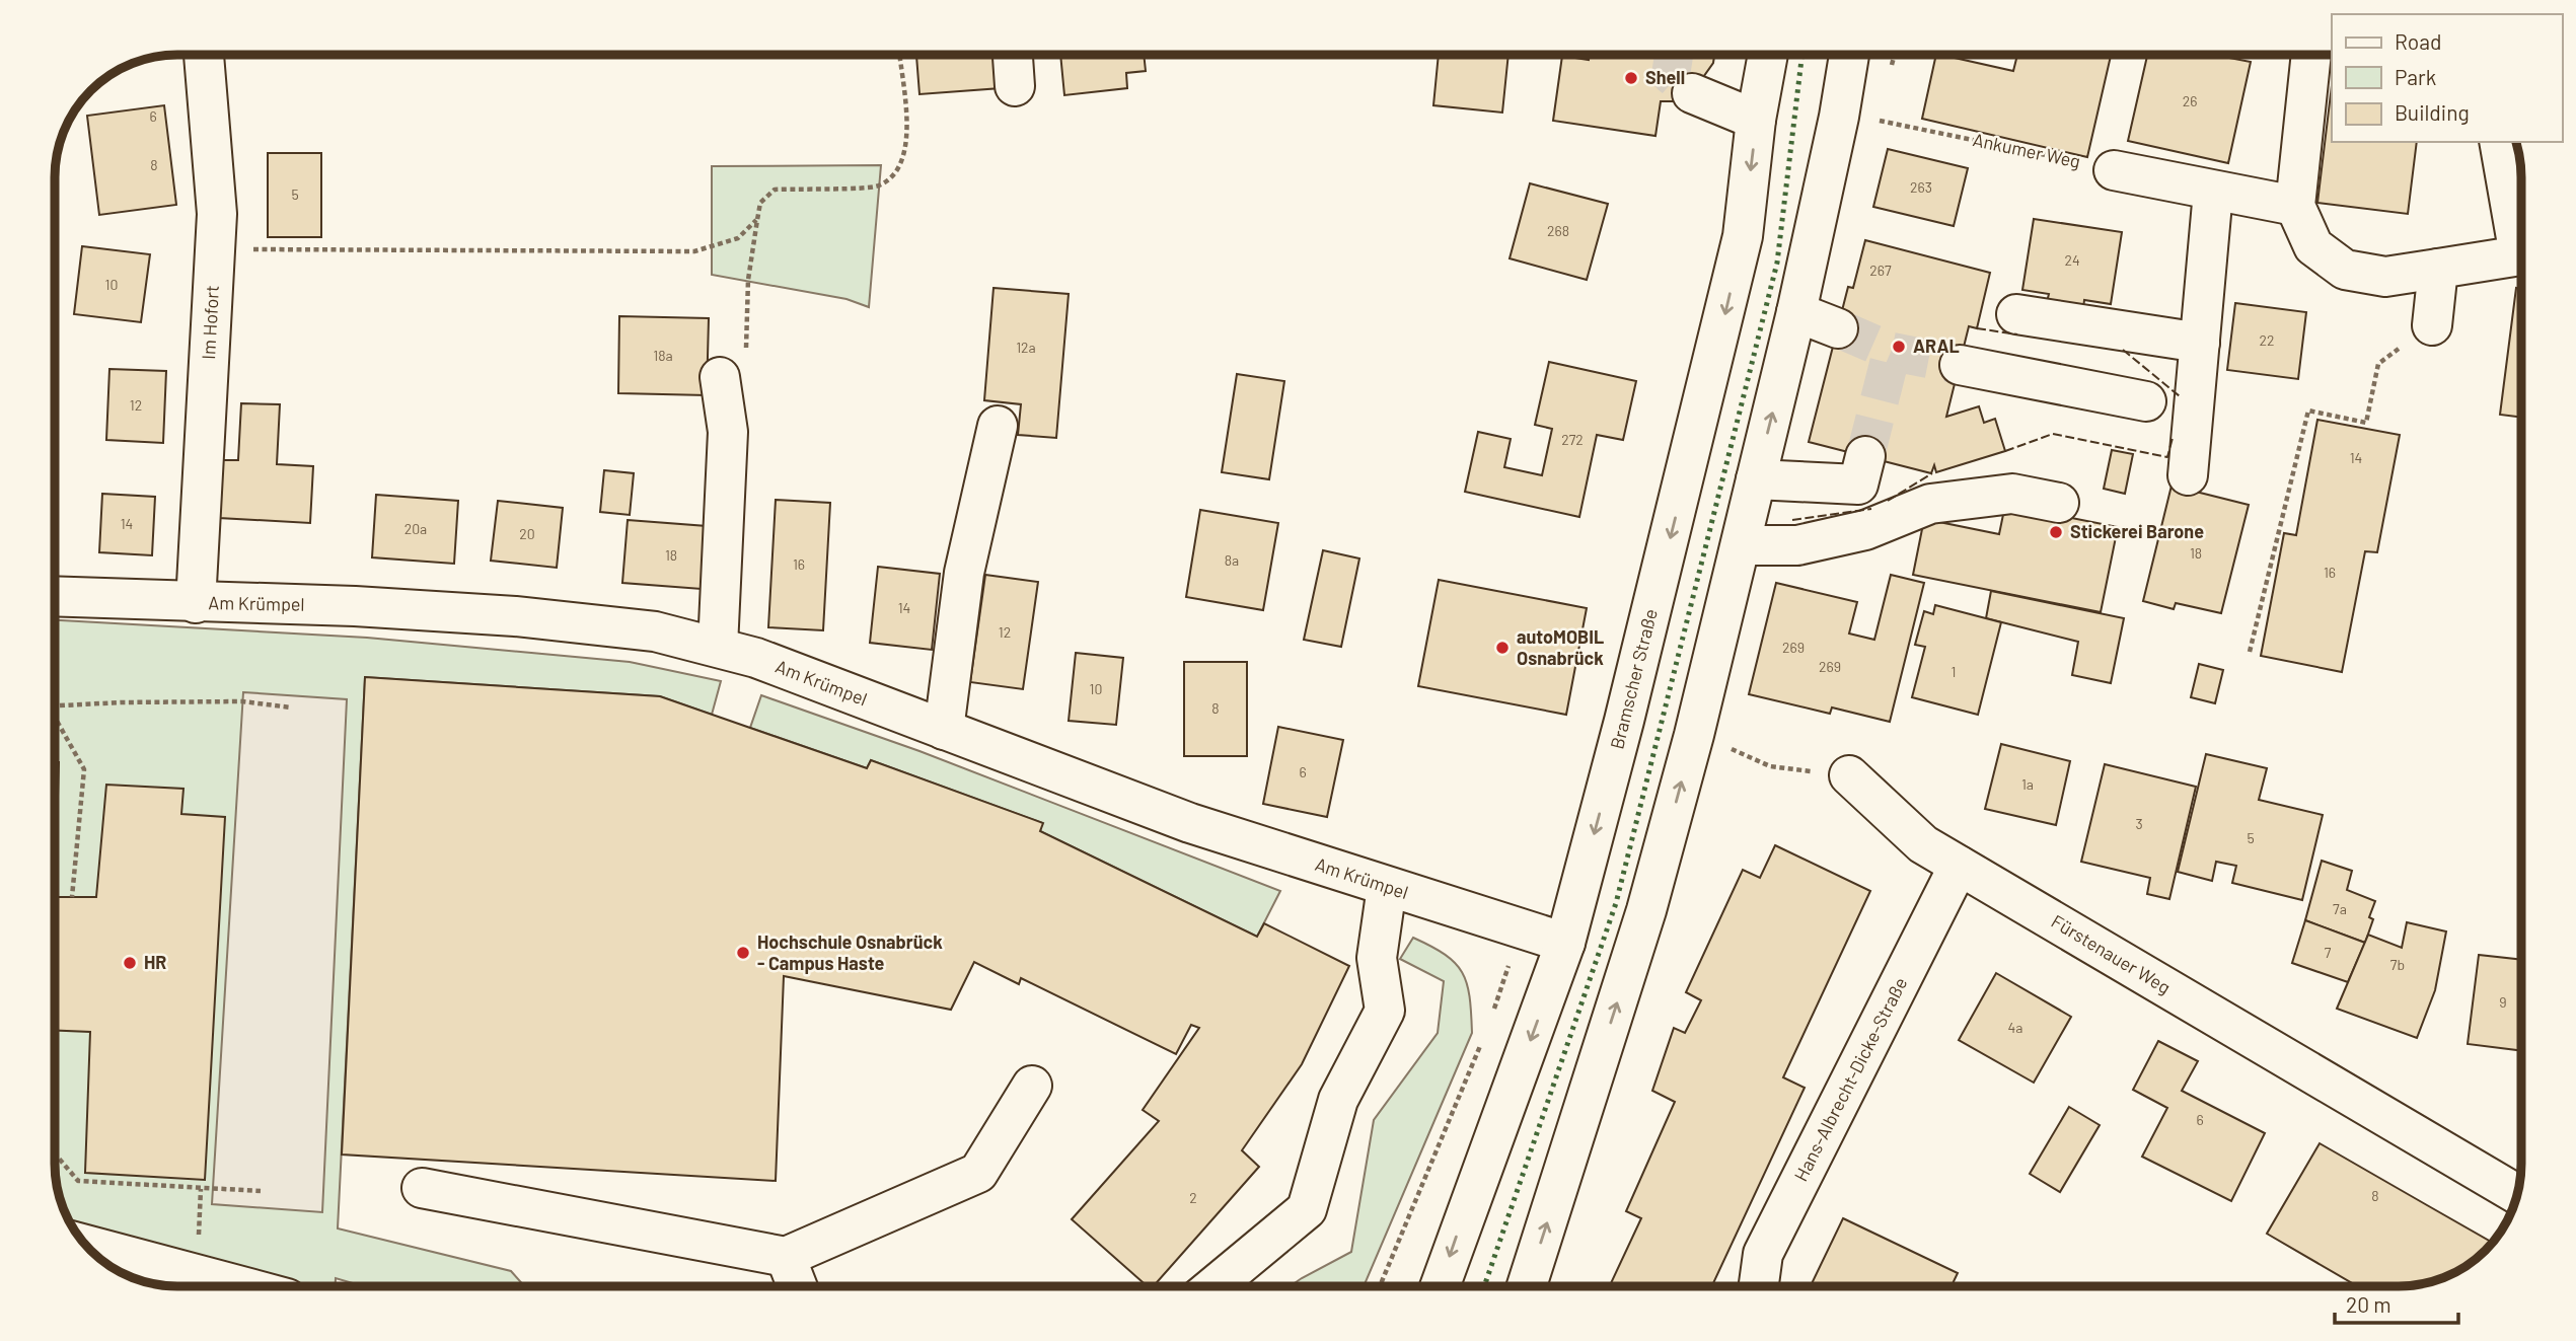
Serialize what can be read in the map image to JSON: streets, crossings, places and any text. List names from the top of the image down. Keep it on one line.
{"streets":{"street":["Im Hofort","Am Krümpel","Bramscher Straße","Fürstenauer Weg","Hans-Albrecht-Dicke-Straße"],"path":["Ankumer Weg"]},"crossings":[["Im Hofort","Am Krümpel"],["Am Krümpel","Bramscher Straße"],["Fürstenauer Weg","Hans-Albrecht-Dicke-Straße"]],"places":["Shell","ARAL","Stickerei Barone","autoMOBIL Osnabrück","Hochschule Osnabrück - Campus Haste","HR"],"house_numbers":["26","6","8","263","5","268","24","267","10","22","12a","18a","12","272","14","14","20a","20","18","18","8a","16","16","14","12","269","269","1","10","8","6","1a","3","5","7a","7","7b","9","4a","6","8","2"],"legend":["Road","Park","Building"],"scale_bar":"20 m"}
